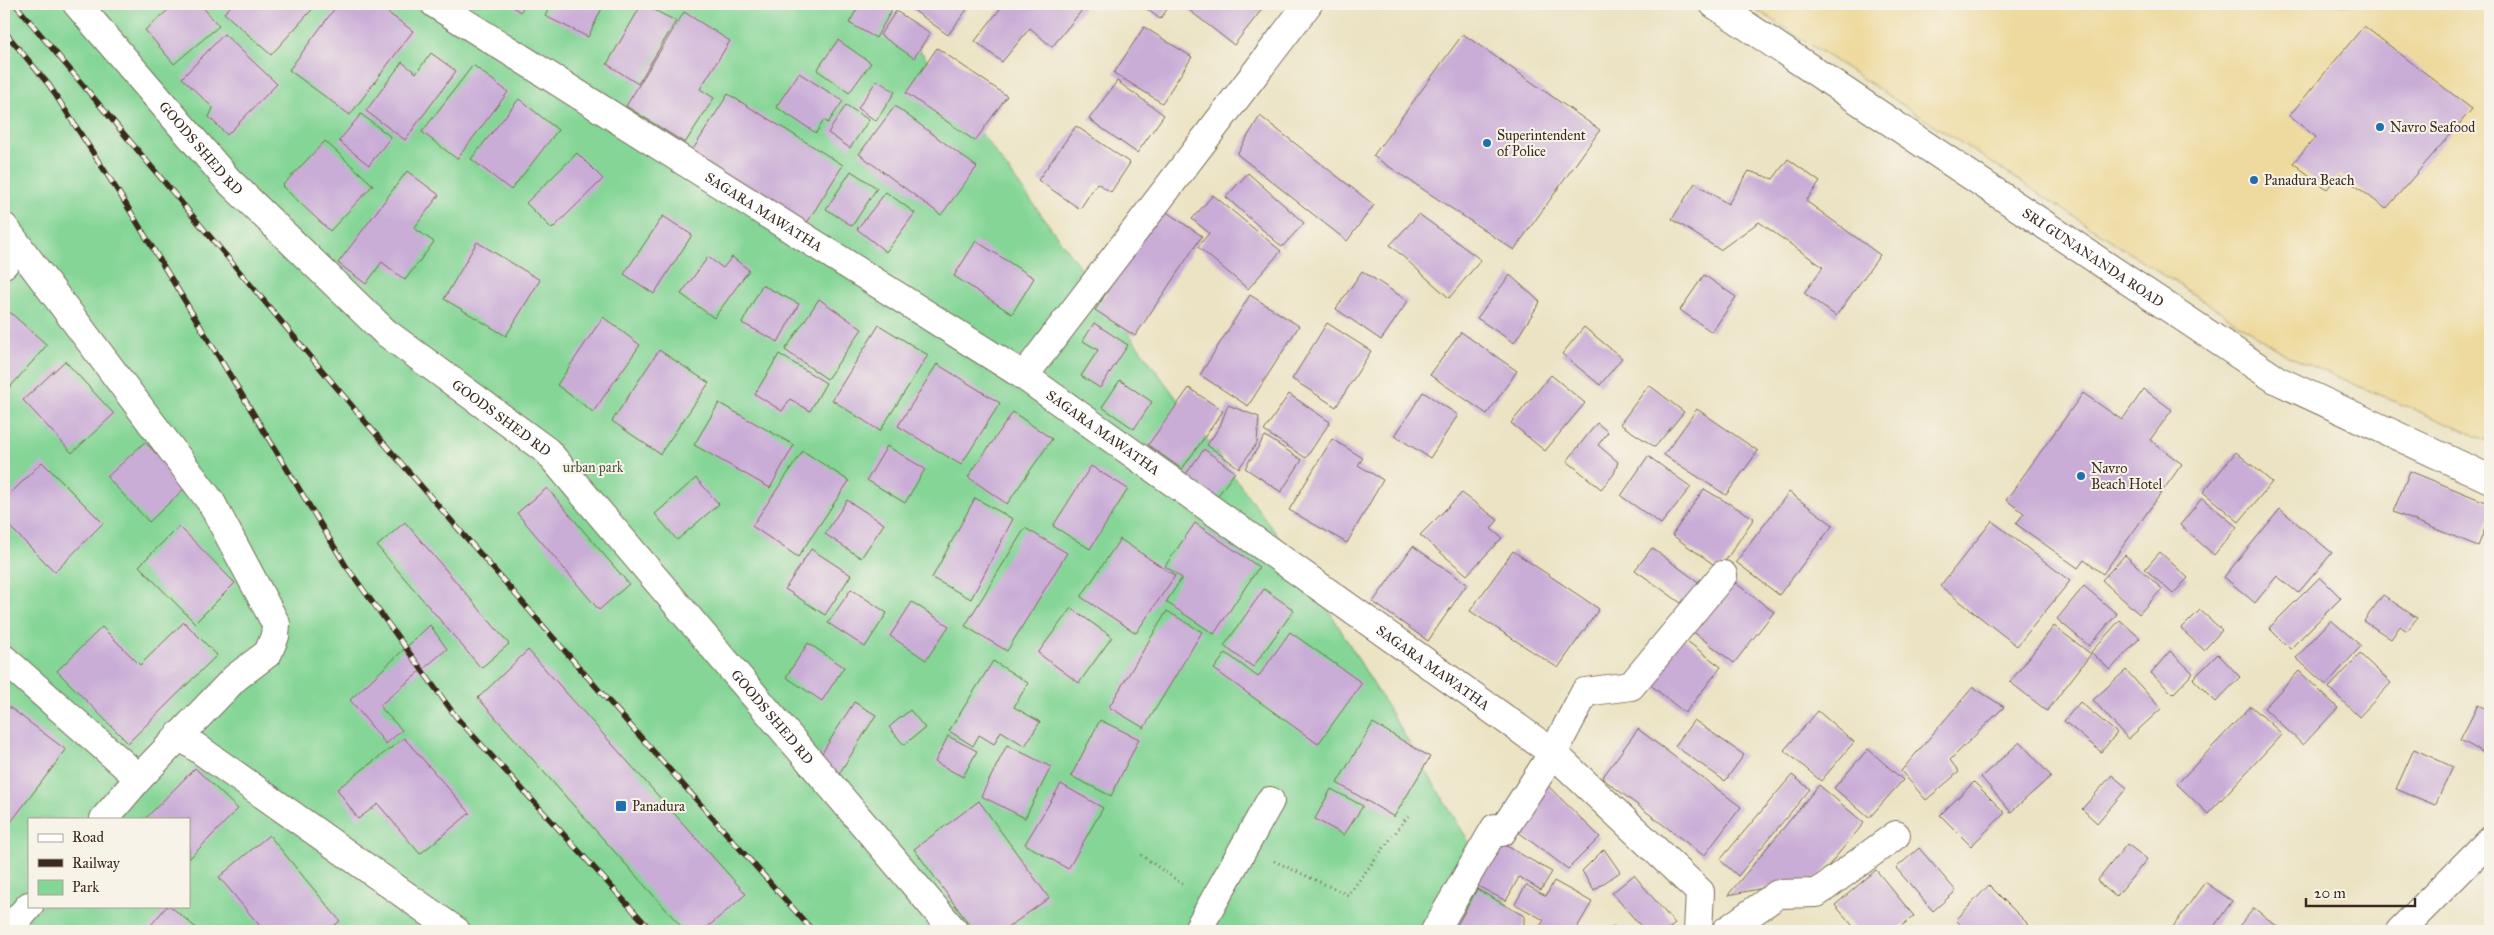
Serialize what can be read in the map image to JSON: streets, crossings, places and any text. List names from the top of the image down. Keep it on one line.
{"streets":{"street":["GOODS SHED RD","SAGARA MAWATHA","SRI GUNANANDA ROAD"]},"parks":["urban park"],"places":{"other":["Navro Seafood","Superintendent of Police","Panadura Beach","Navro Beach Hotel"],"transit":["Panadura"]},"legend":["Road","Railway","Park"],"scale_bar":"20 m"}
